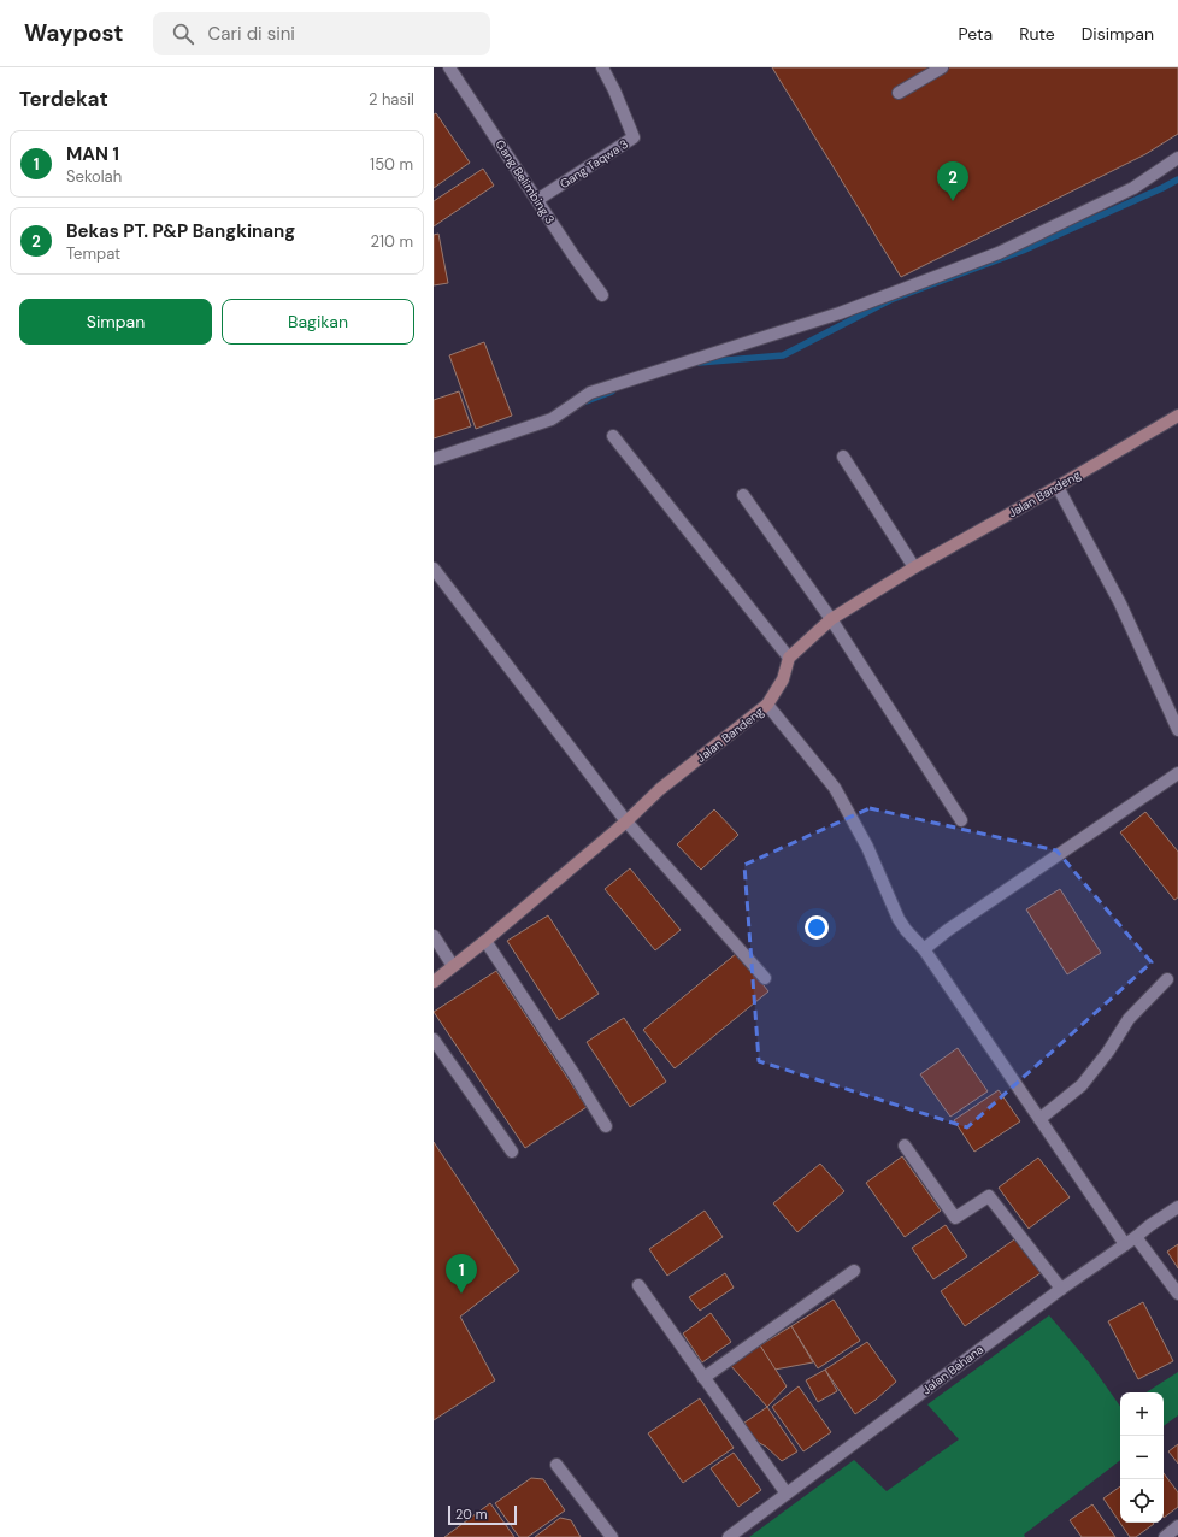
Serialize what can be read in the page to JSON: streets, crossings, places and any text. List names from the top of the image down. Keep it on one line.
{"streets":{"street":["Gang Taqwa 3","Gang Belimbing 3","Jalan Bandeng","Jalan Bahana"]},"crossings":[["Gang Taqwa 3","Gang Belimbing 3"]],"scale_bar":"20 m","page":{"header":"Waypost","search":"Cari di sini","nav":["Peta","Rute","Disimpan"],"heading":["Terdekat","2 hasil"],"list":[{"mark":"1","name":"MAN 1","note":"Sekolah","value":"150 m"},{"mark":"2","name":"Bekas PT. P&P Bangkinang","note":"Tempat","value":"210 m"}],"pins":["2","1"],"buttons":["Simpan","Bagikan"],"map_buttons":["+","−"],"scale":"20 m"}}
